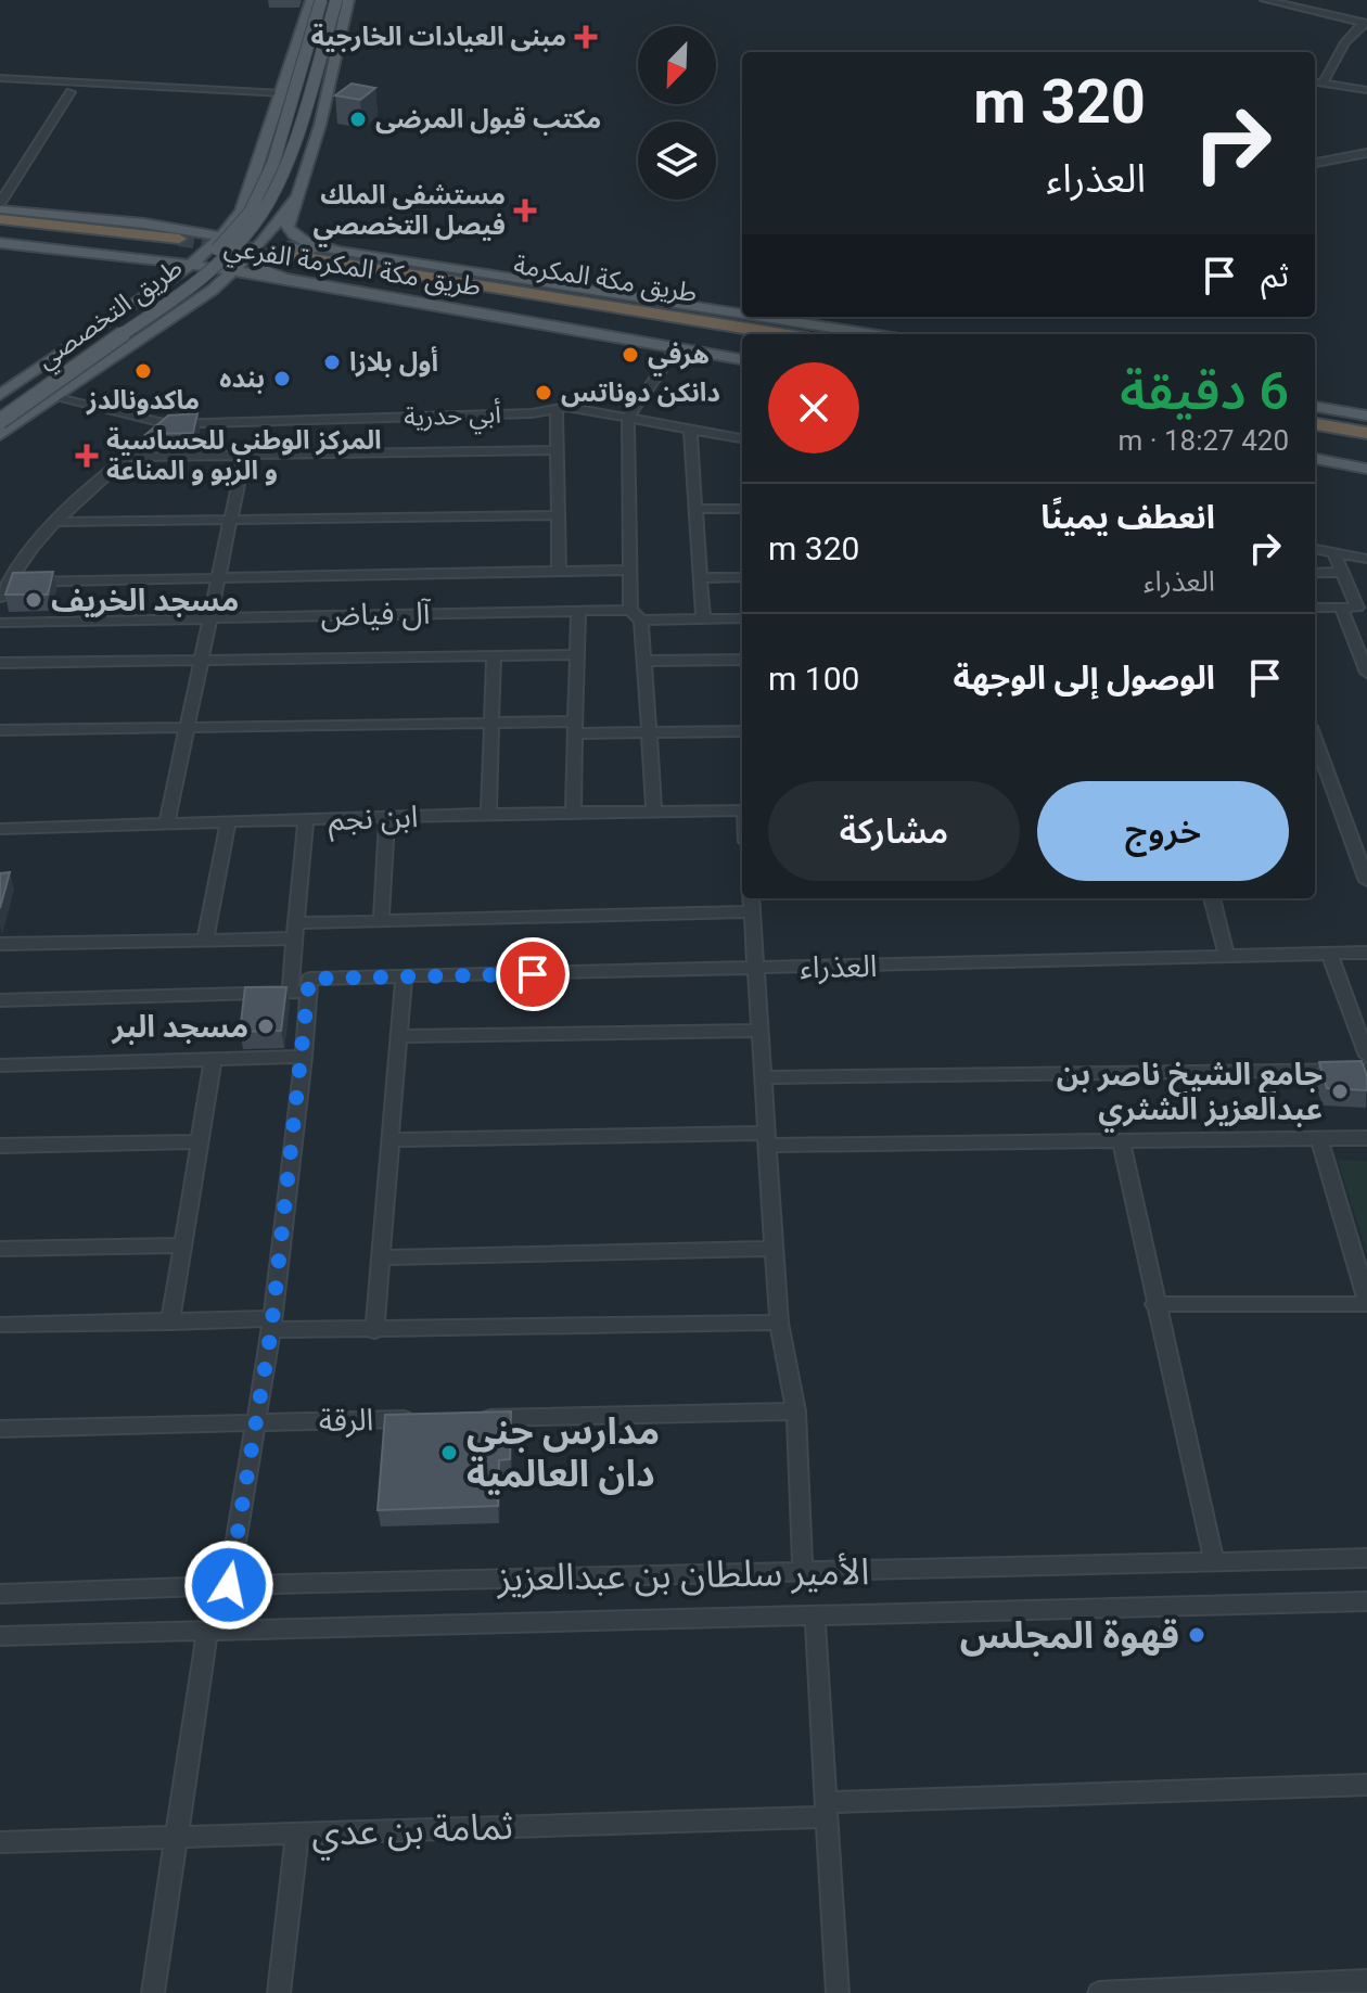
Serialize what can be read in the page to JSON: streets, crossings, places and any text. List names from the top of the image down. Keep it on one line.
{"streets":{"highway":["طريق مكة المكرمة"],"main road":["طريق مكة المكرمة الفرعي","طريق التخصصي"],"street":["أبي حدرية","آل فياض","ابن نجم","العذراء","الرقة","الأمير سلطان بن عبدالعزيز","ثمامة بن عدي"]},"places":{"health":["مبنى العيادات الخارجية","مستشفى الملك فيصل التخصصي","المركز الوطني للحساسية و الربو و المناعة"],"other":["مكتب قبول المرضى","هرفي","أول بلازا","ماكدونالدز","بنده","دانكن دوناتس","مسجد الخريف","مسجد البر","جامع الشيخ ناصر بن عبدالعزيز الشثري","مدارس جنى دان العالمية","قهوة المجلس"]},"north":"bottom left","page":{"turn":["320 m","العذراء"],"then":"ثم","heading":["6 دقيقة","420 m · 18:27"],"list":[{"name":"انعطف يمينًا","note":"العذراء","value":"320 m"},{"name":"الوصول إلى الوجهة","value":"100 m"}],"buttons":["خروج","مشاركة"]}}
